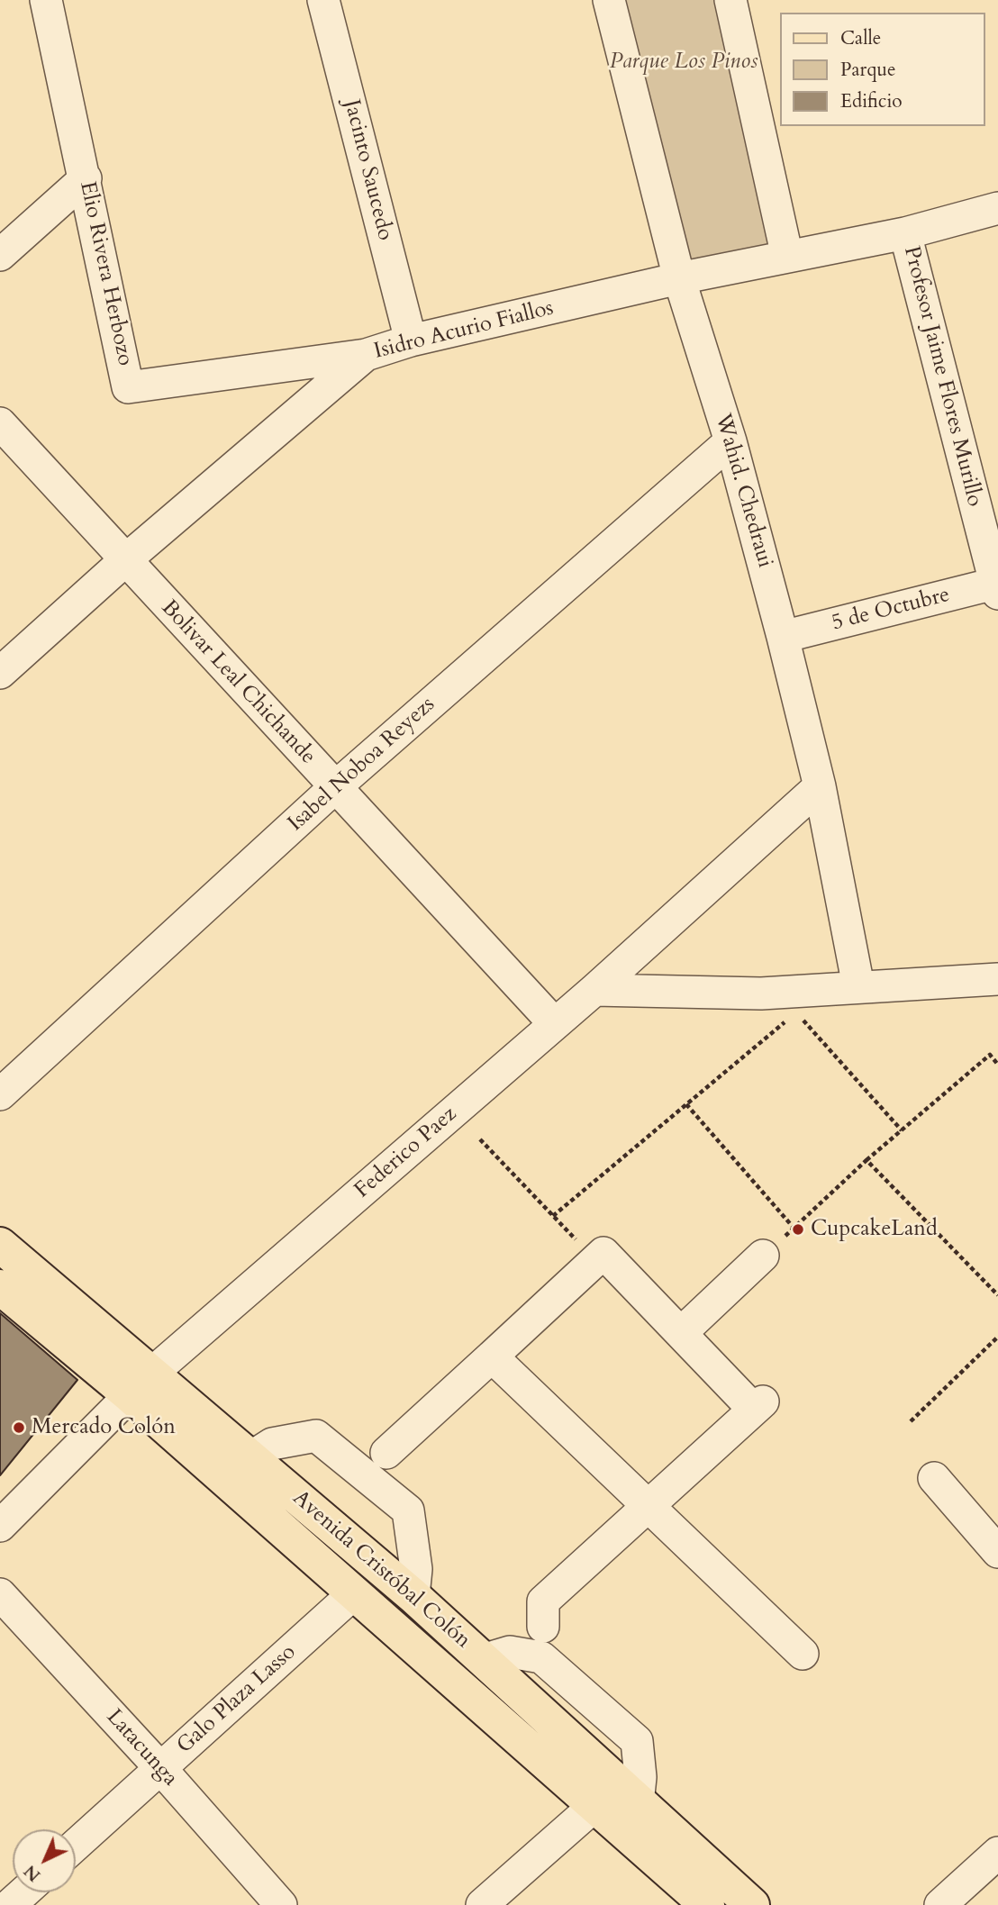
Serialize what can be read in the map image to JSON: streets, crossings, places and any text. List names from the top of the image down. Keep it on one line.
{"streets":{"main road":["Avenida Cristóbal Colón"],"street":["Jacinto Saucedo","Elio Rivera Herbozo","Isidro Acurio Fiallos","Profesor Jaime Flores Murillo","Wahid. Chedraui","5 de Octubre","Bolivar Leal Chichande","Isabel Noboa Reyezs","Federico Paez","Galo Plaza Lasso","Latacunga"]},"crossings":[["Jacinto Saucedo","Isidro Acurio Fiallos"],["Elio Rivera Herbozo","Isidro Acurio Fiallos"],["Isidro Acurio Fiallos","Profesor Jaime Flores Murillo"],["Isidro Acurio Fiallos","Wahid. Chedraui"],["Isidro Acurio Fiallos","Bolivar Leal Chichande"],["Profesor Jaime Flores Murillo","5 de Octubre"],["Wahid. Chedraui","5 de Octubre"],["Wahid. Chedraui","Isabel Noboa Reyezs"],["Wahid. Chedraui","Federico Paez"],["Bolivar Leal Chichande","Isabel Noboa Reyezs"],["Bolivar Leal Chichande","Federico Paez"],["Federico Paez","Avenida Cristóbal Colón"],["Avenida Cristóbal Colón","Galo Plaza Lasso"],["Galo Plaza Lasso","Latacunga"]],"parks":["Parque Los Pinos"],"places":["CupcakeLand","Mercado Colón"],"legend":["Calle","Parque","Edificio"],"north":"bottom left"}
